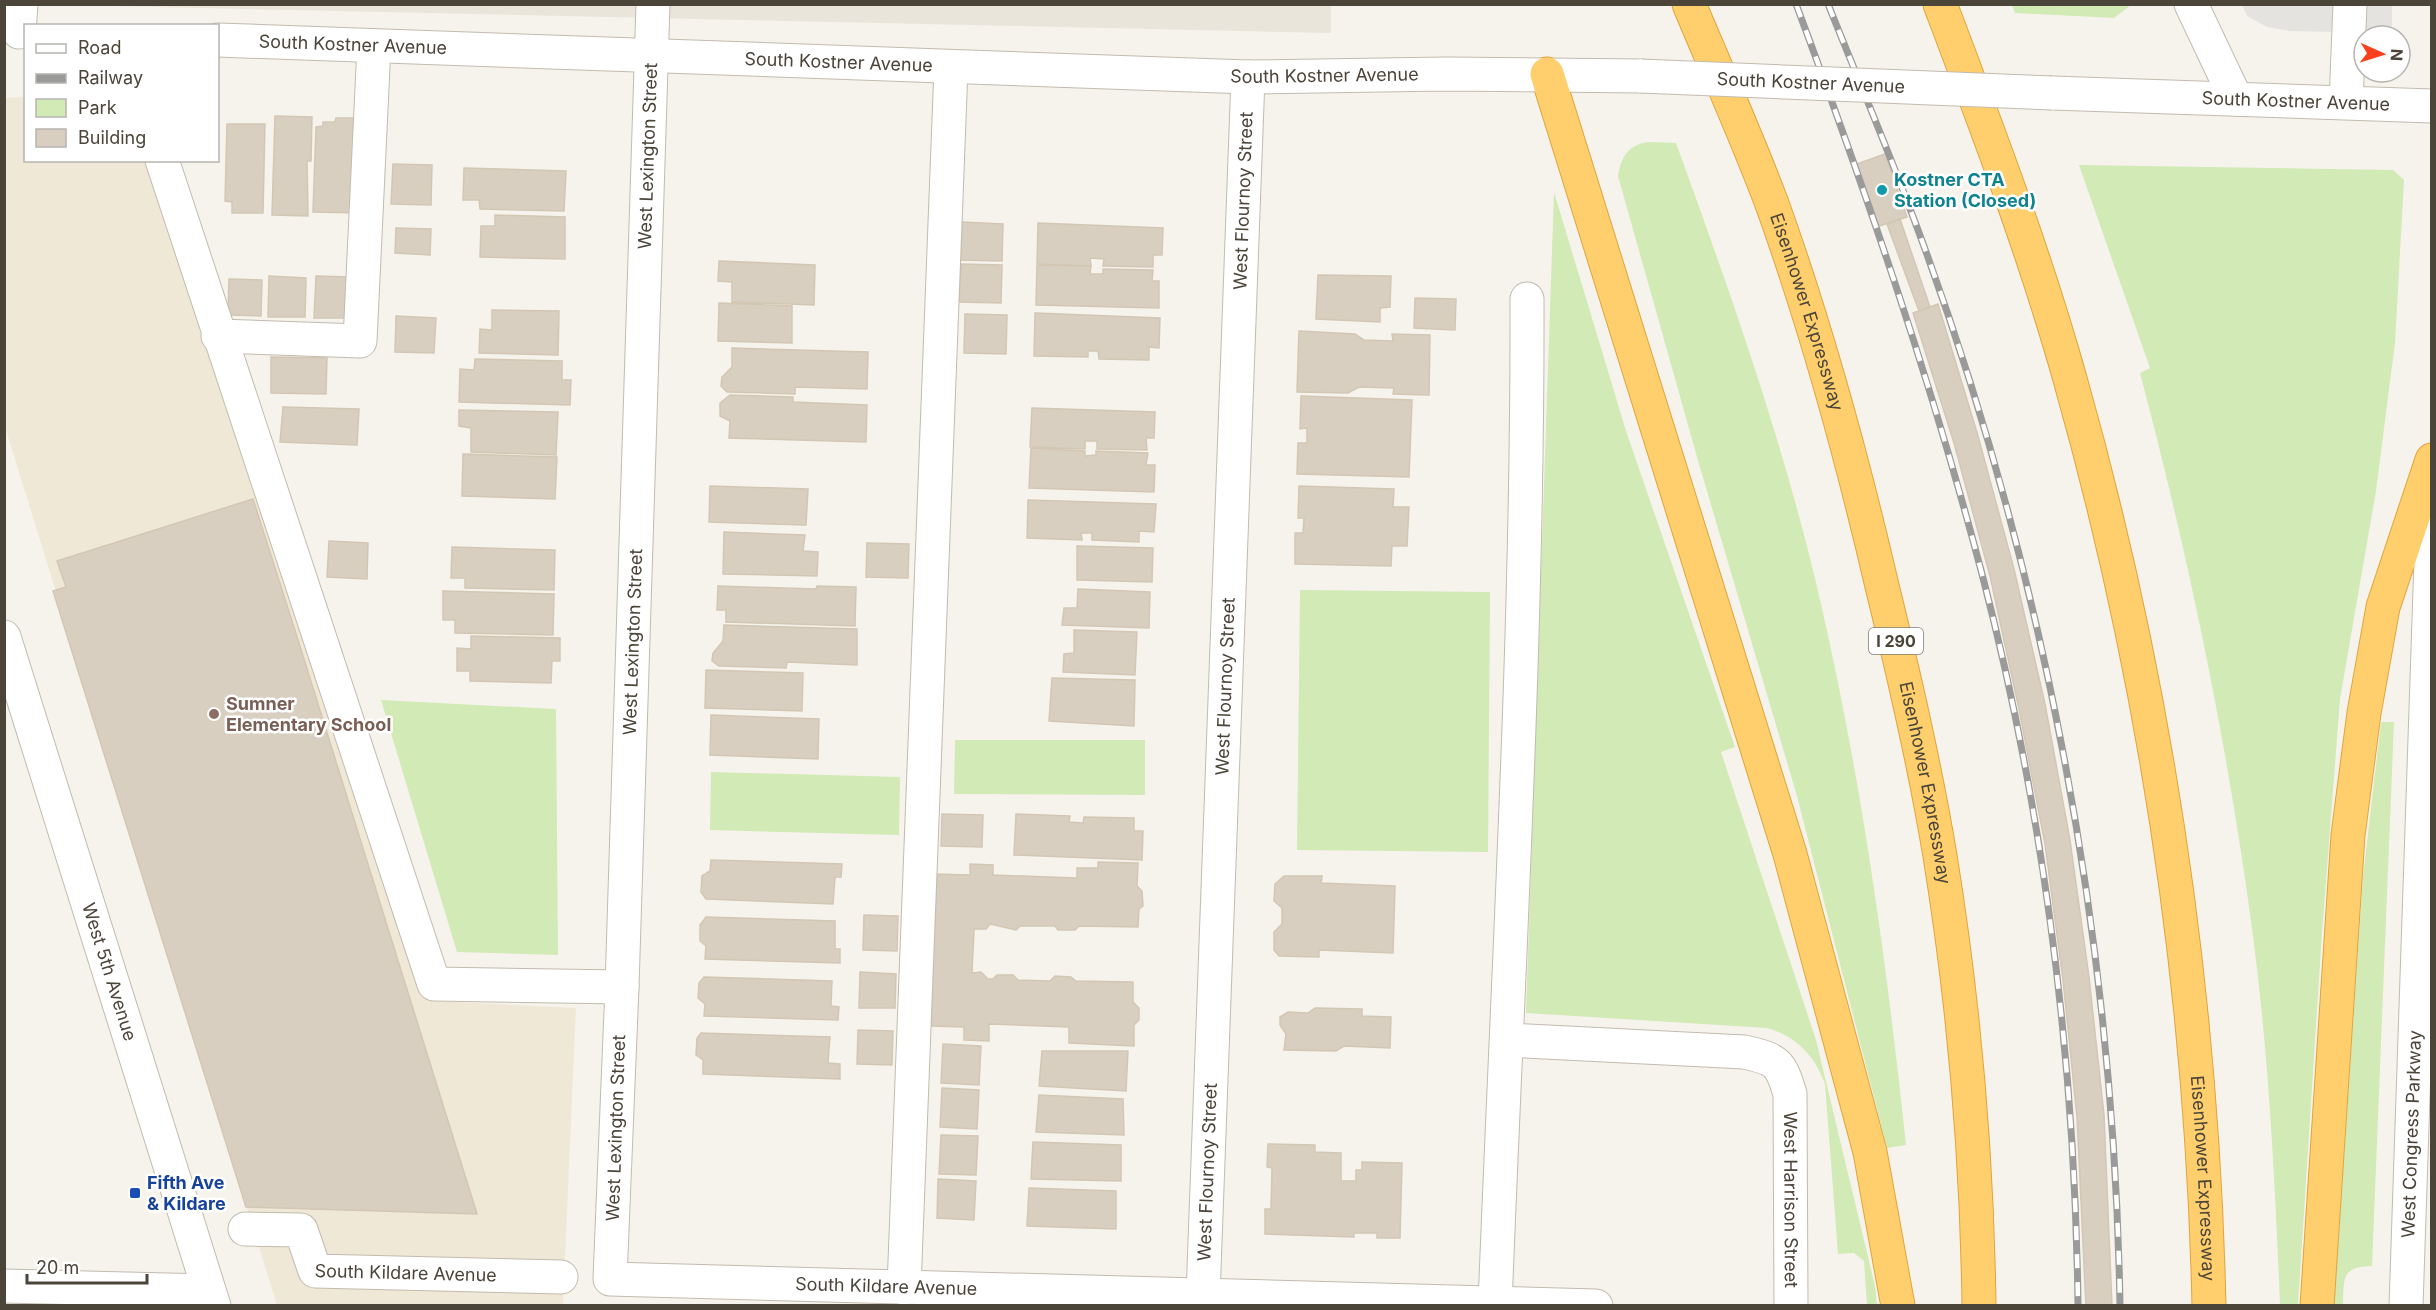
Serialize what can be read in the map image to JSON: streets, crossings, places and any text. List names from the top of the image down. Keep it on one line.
{"streets":{"highway":["Eisenhower Expressway","I 290"],"street":["South Kostner Avenue","West Lexington Street","West Flournoy Street","West 5th Avenue","West Congress Parkway","West Harrison Street","South Kildare Avenue"]},"crossings":[["South Kostner Avenue","West Lexington Street"],["South Kostner Avenue","West Flournoy Street"],["West Lexington Street","South Kildare Avenue"],["West Flournoy Street","South Kildare Avenue"]],"places":{"other":["Kostner CTA Station (Closed)","Sumner Elementary School"],"transit":["Fifth Ave & Kildare"]},"legend":["Road","Railway","Park","Building"],"scale_bar":"20 m","north":"right"}
